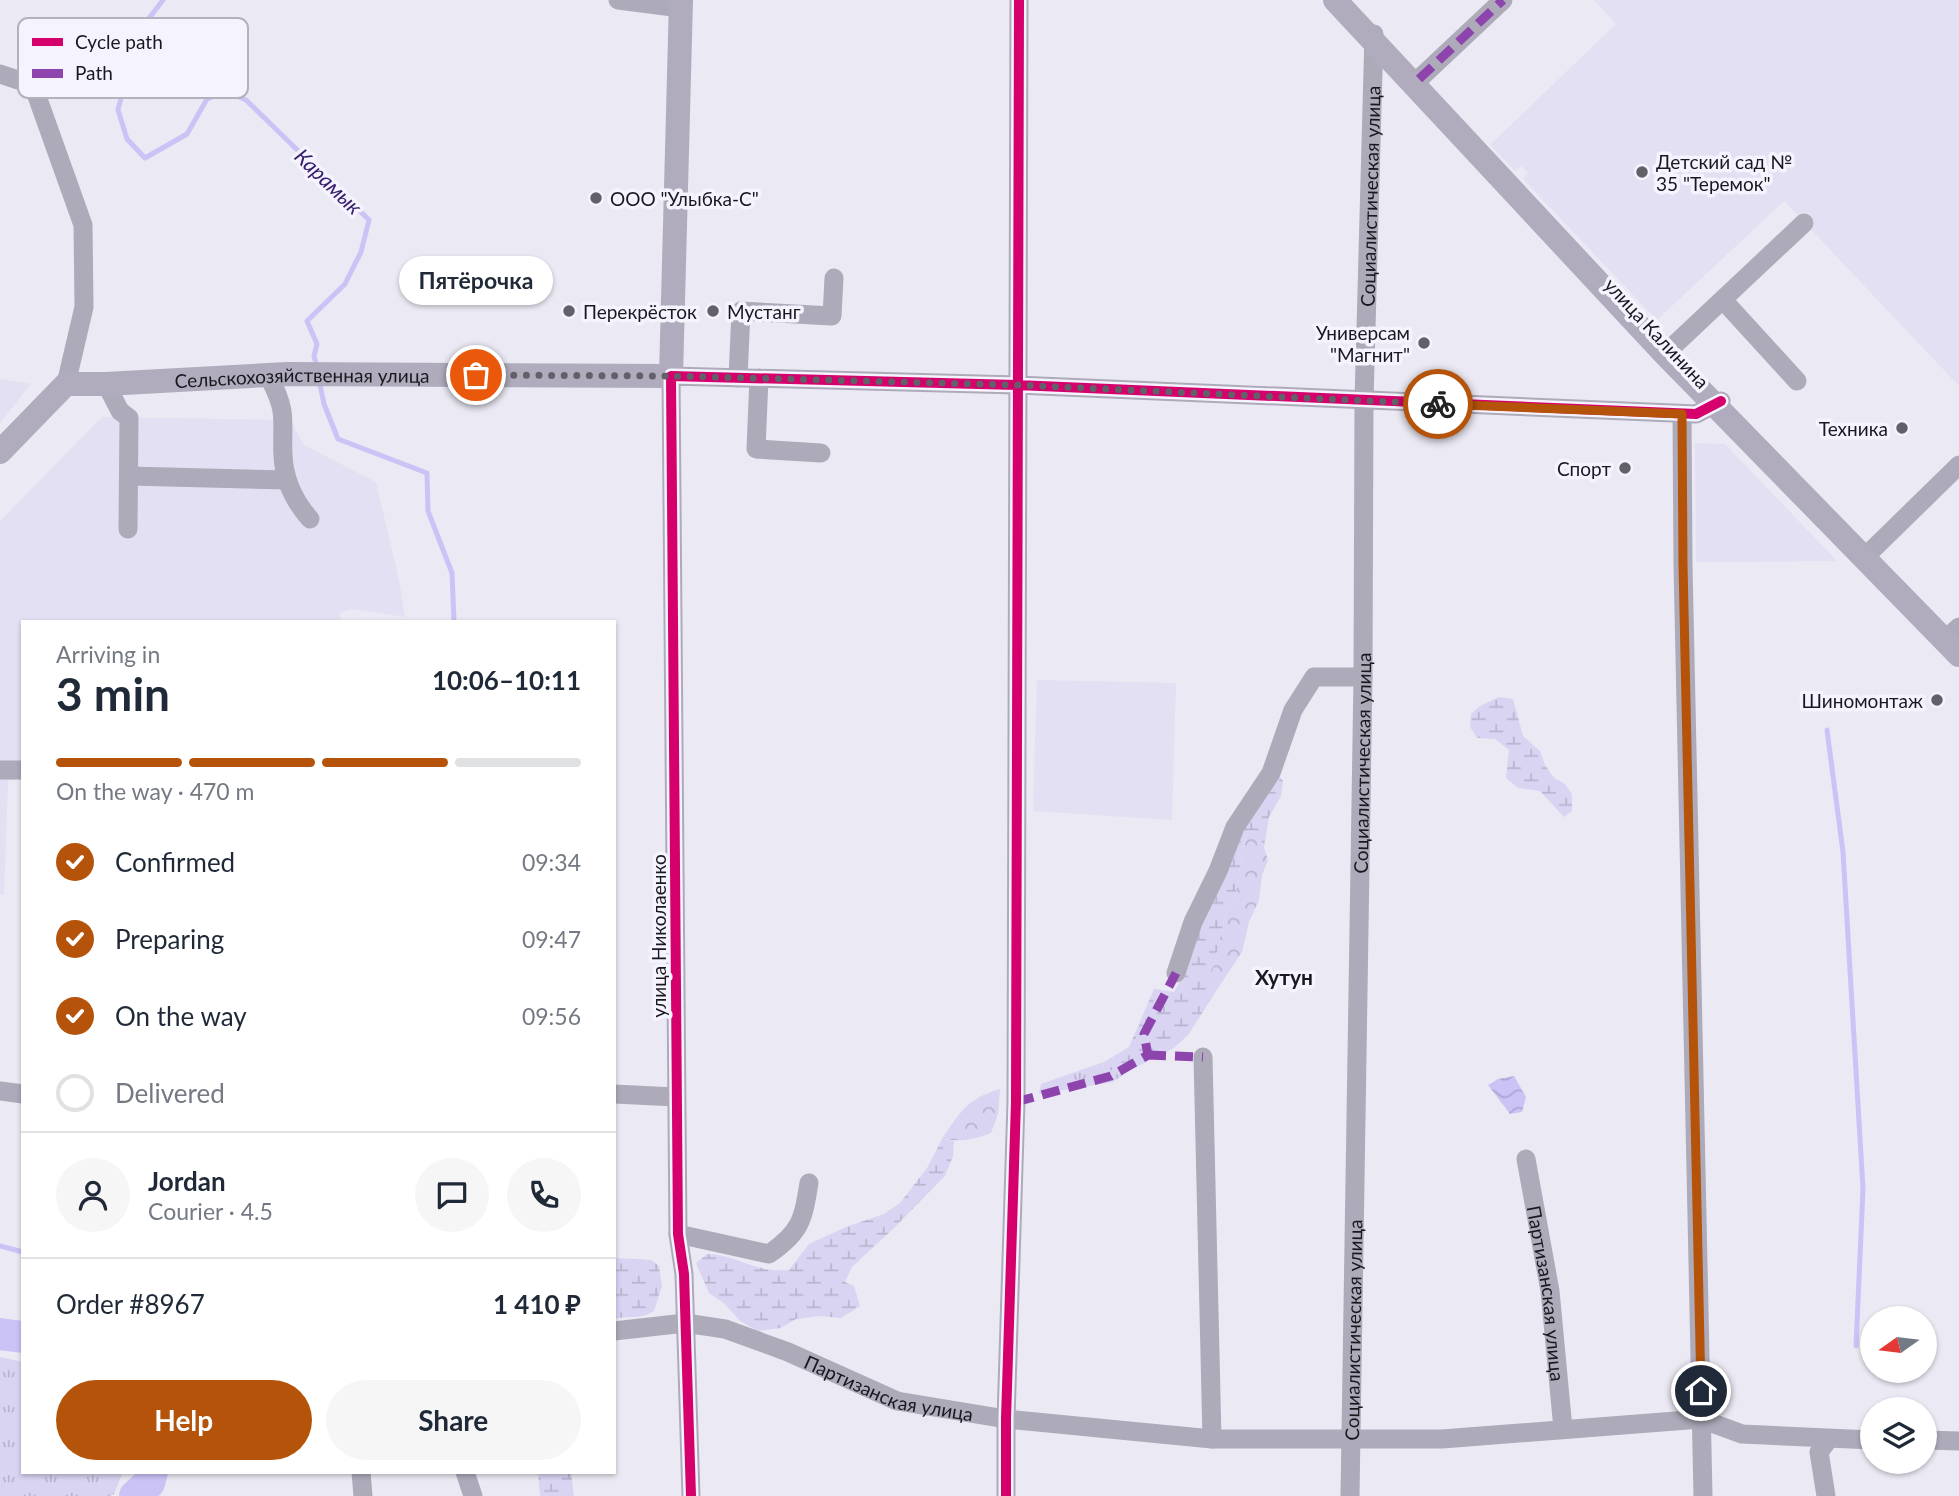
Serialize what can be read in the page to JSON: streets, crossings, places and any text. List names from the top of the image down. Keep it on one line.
{"streets":{"main road":["улица Калинина","Сельскохозяйственная улица","улица Николаенко"],"street":["Социалистическая улица","Партизанская улица"]},"crossings":[["Социалистическая улица","улица Калинина"],["Социалистическая улица","Сельскохозяйственная улица"],["Социалистическая улица","Партизанская улица"],["улица Калинина","Сельскохозяйственная улица"],["Сельскохозяйственная улица","улица Николаенко"],["улица Николаенко","Партизанская улица"]],"districts":["Хутун"],"water":["Карамык"],"places":["Детский сад № 35 \"Теремок\"","ООО \"Улыбка-С\"","Перекрёсток","Мустанг","Универсам \"Магнит\"","Пятёрочка","Техника","Спорт","Шиномонтаж"],"legend":["Cycle path","Path"],"north":"left","page":{"bubble":"Пятёрочка","heading":["3 min","Arriving in","10:06–10:11"],"panel":["Jordan","Courier · 4.5","Order #8967","1 410 ₽"],"bar":"On the way · 470 m","list":[["Confirmed","09:34"],["Preparing","09:47"],["On the way","09:56"],"Delivered"],"buttons":["Help","Share"]}}
